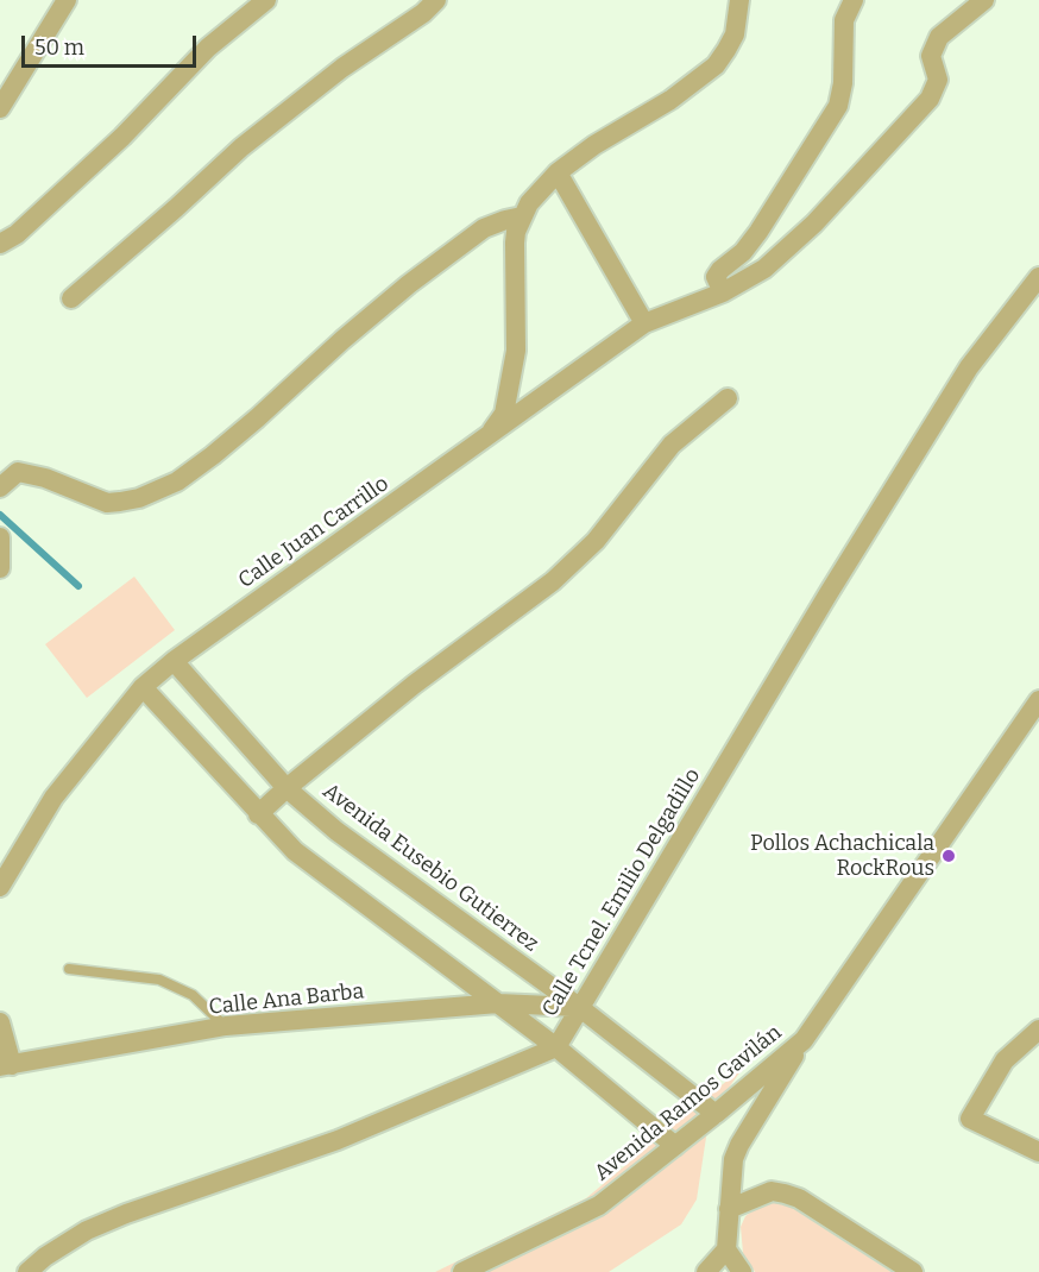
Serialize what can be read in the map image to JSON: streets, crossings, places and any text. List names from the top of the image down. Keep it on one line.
{"streets":{"street":["Calle Juan Carrillo","Avenida Eusebio Gutierrez","Calle Tcnel. Emilio Delgadillo","Calle Ana Barba","Avenida Ramos Gavilán"]},"crossings":[["Calle Juan Carrillo","Avenida Eusebio Gutierrez"],["Avenida Eusebio Gutierrez","Calle Tcnel. Emilio Delgadillo"],["Avenida Eusebio Gutierrez","Calle Ana Barba"],["Avenida Eusebio Gutierrez","Avenida Ramos Gavilán"],["Calle Tcnel. Emilio Delgadillo","Calle Ana Barba"]],"places":["Pollos Achachicala RockRous"],"scale_bar":"50 m"}
